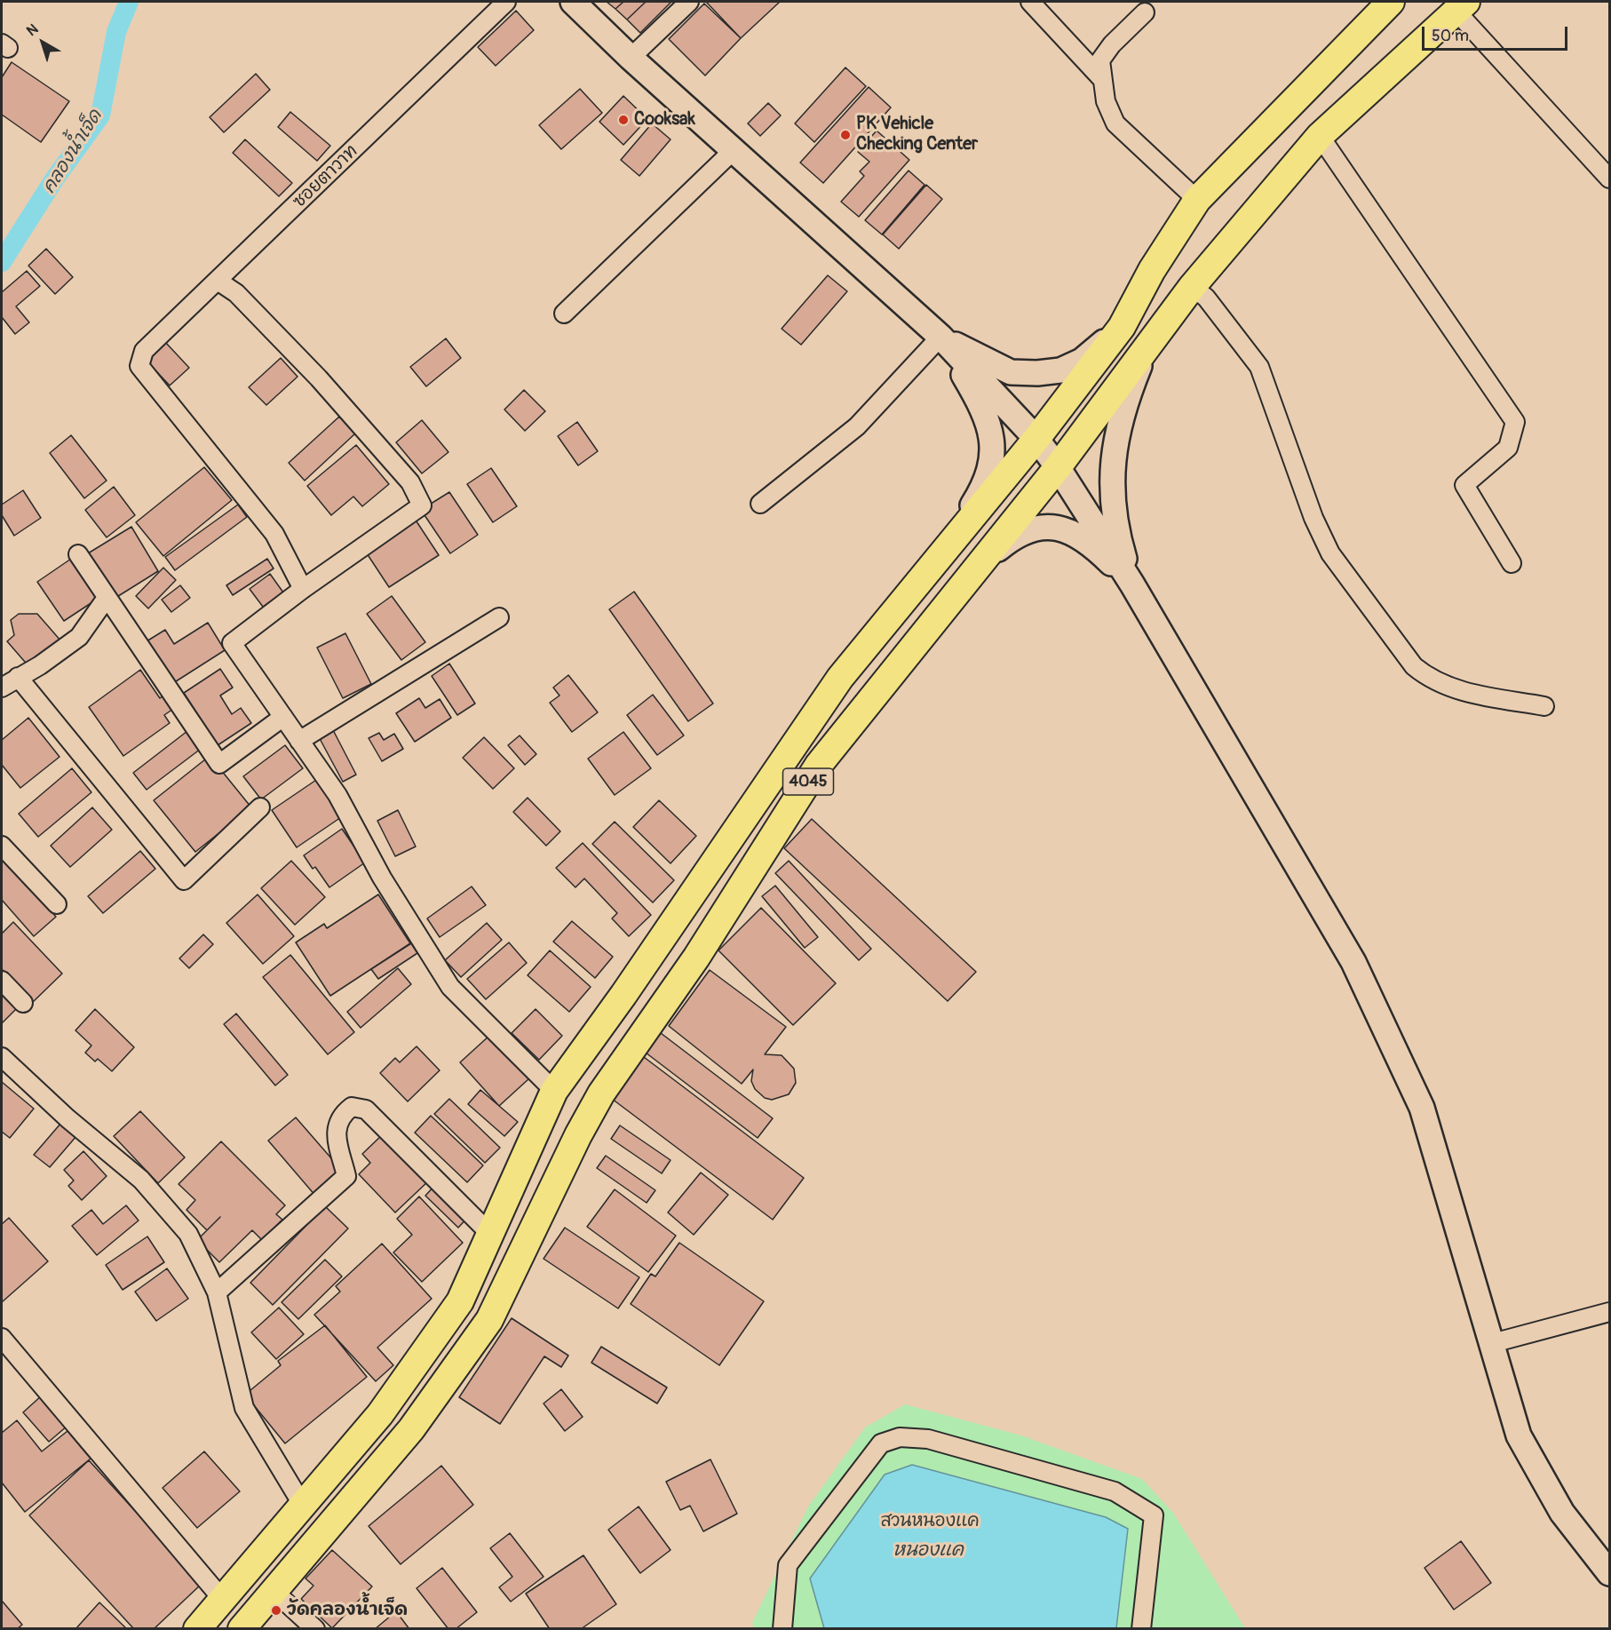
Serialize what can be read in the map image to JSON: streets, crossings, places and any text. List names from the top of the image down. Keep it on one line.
{"streets":{"main road":["4045"],"street":["ซอยตาวาท"]},"water":["คลองน้ำเจ็ด","หนองแค"],"parks":["สวนหนองแค"],"places":["Cooksak","PK Vehicle Checking Center","วัดคลองน้ำเจ็ด"],"scale_bar":"50 m","north":"top left"}
